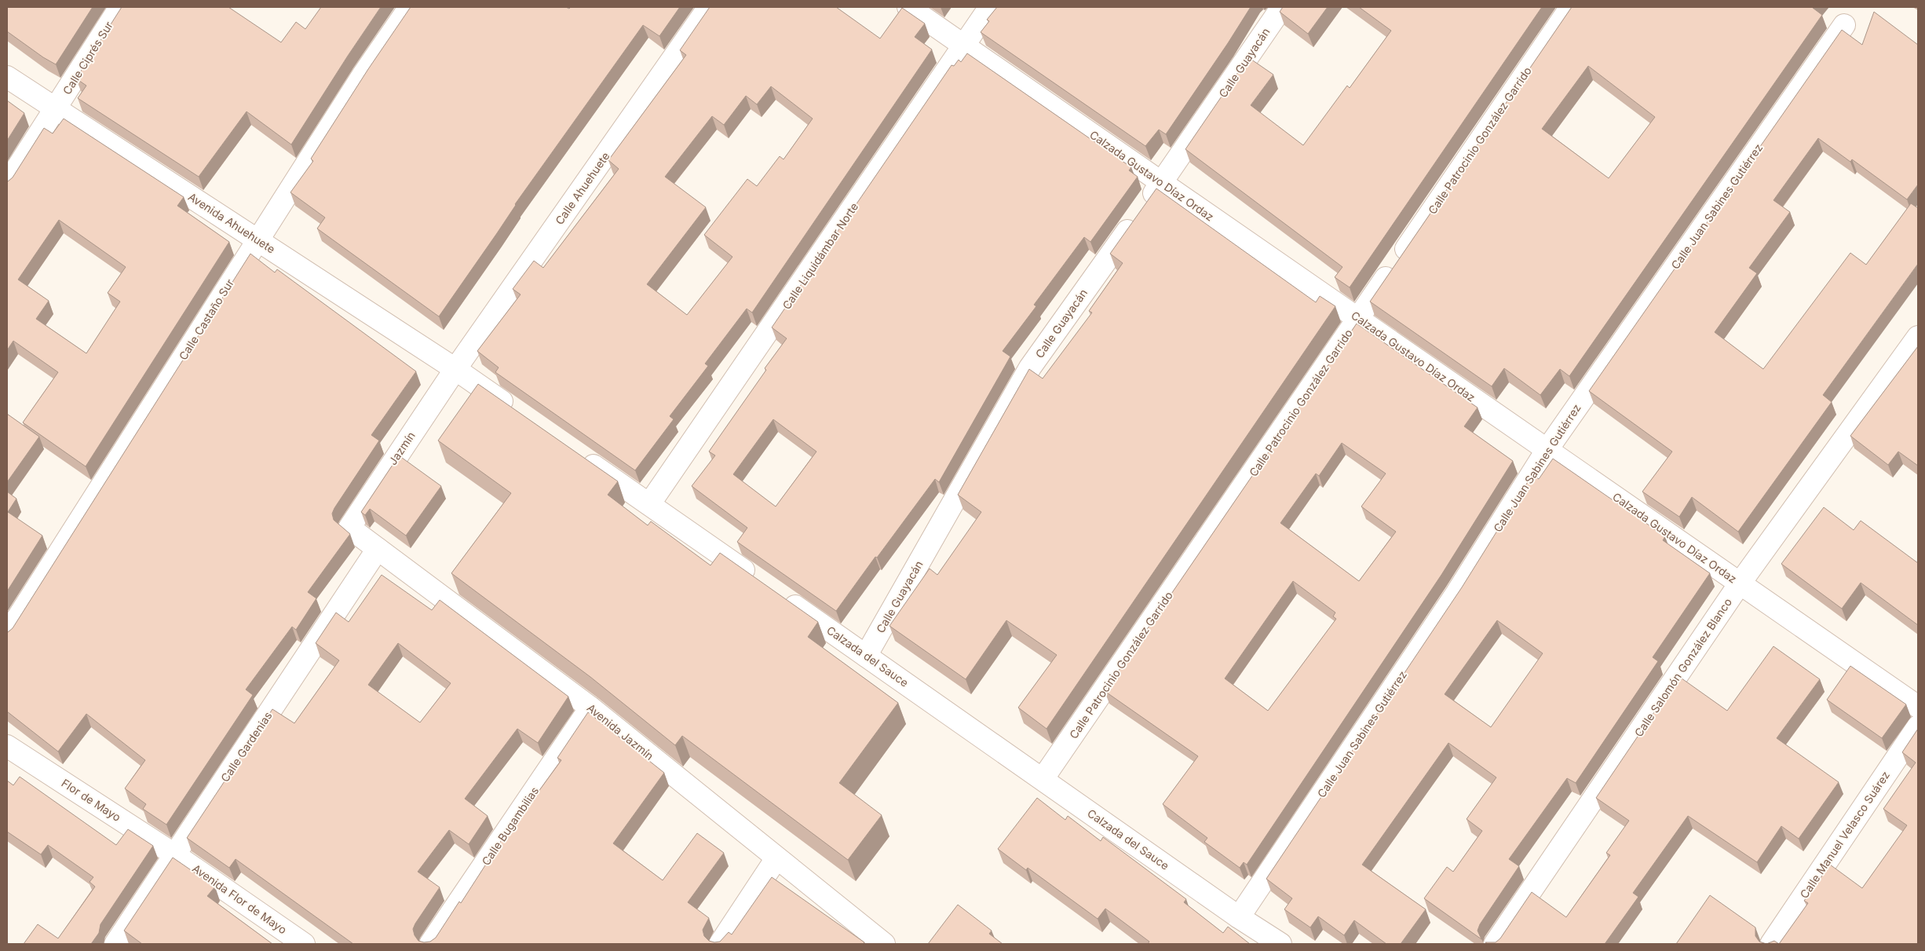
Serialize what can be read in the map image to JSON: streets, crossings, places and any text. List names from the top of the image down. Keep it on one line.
{"streets":{"street":["Calle Ciprés Sur","Calle Guayacán","Calle Patrocinio González Garrido","Calzada Gustavo Díaz Ordaz","Calle Ahuehuete","Calle Juan Sabines Gutiérrez","Avenida Ahuehuete","Calle Liquidámbar Norte","Calle Castaño Sur","Jazmín","Calzada del Sauce","Calle Salomón González Blanco","Avenida Jazmín","Calle Gardenias","Flor de Mayo","Calle Bugambilias","Calle Manuel Velasco Suárez","Avenida Flor de Mayo"]},"crossings":[["Calle Ciprés Sur","Avenida Ahuehuete"],["Calle Guayacán","Calzada Gustavo Díaz Ordaz"],["Calle Guayacán","Calzada del Sauce"],["Calle Patrocinio González Garrido","Calzada Gustavo Díaz Ordaz"],["Calle Patrocinio González Garrido","Calzada del Sauce"],["Calzada Gustavo Díaz Ordaz","Calle Juan Sabines Gutiérrez"],["Calzada Gustavo Díaz Ordaz","Calle Liquidámbar Norte"],["Calzada Gustavo Díaz Ordaz","Calle Salomón González Blanco"],["Calle Ahuehuete","Avenida Ahuehuete"],["Calle Ahuehuete","Jazmín"],["Calle Juan Sabines Gutiérrez","Calzada del Sauce"],["Avenida Ahuehuete","Calle Castaño Sur"],["Avenida Ahuehuete","Jazmín"],["Jazmín","Avenida Jazmín"],["Avenida Jazmín","Calle Gardenias"],["Avenida Jazmín","Calle Bugambilias"],["Calle Gardenias","Flor de Mayo"],["Calle Gardenias","Avenida Flor de Mayo"],["Flor de Mayo","Avenida Flor de Mayo"]]}
